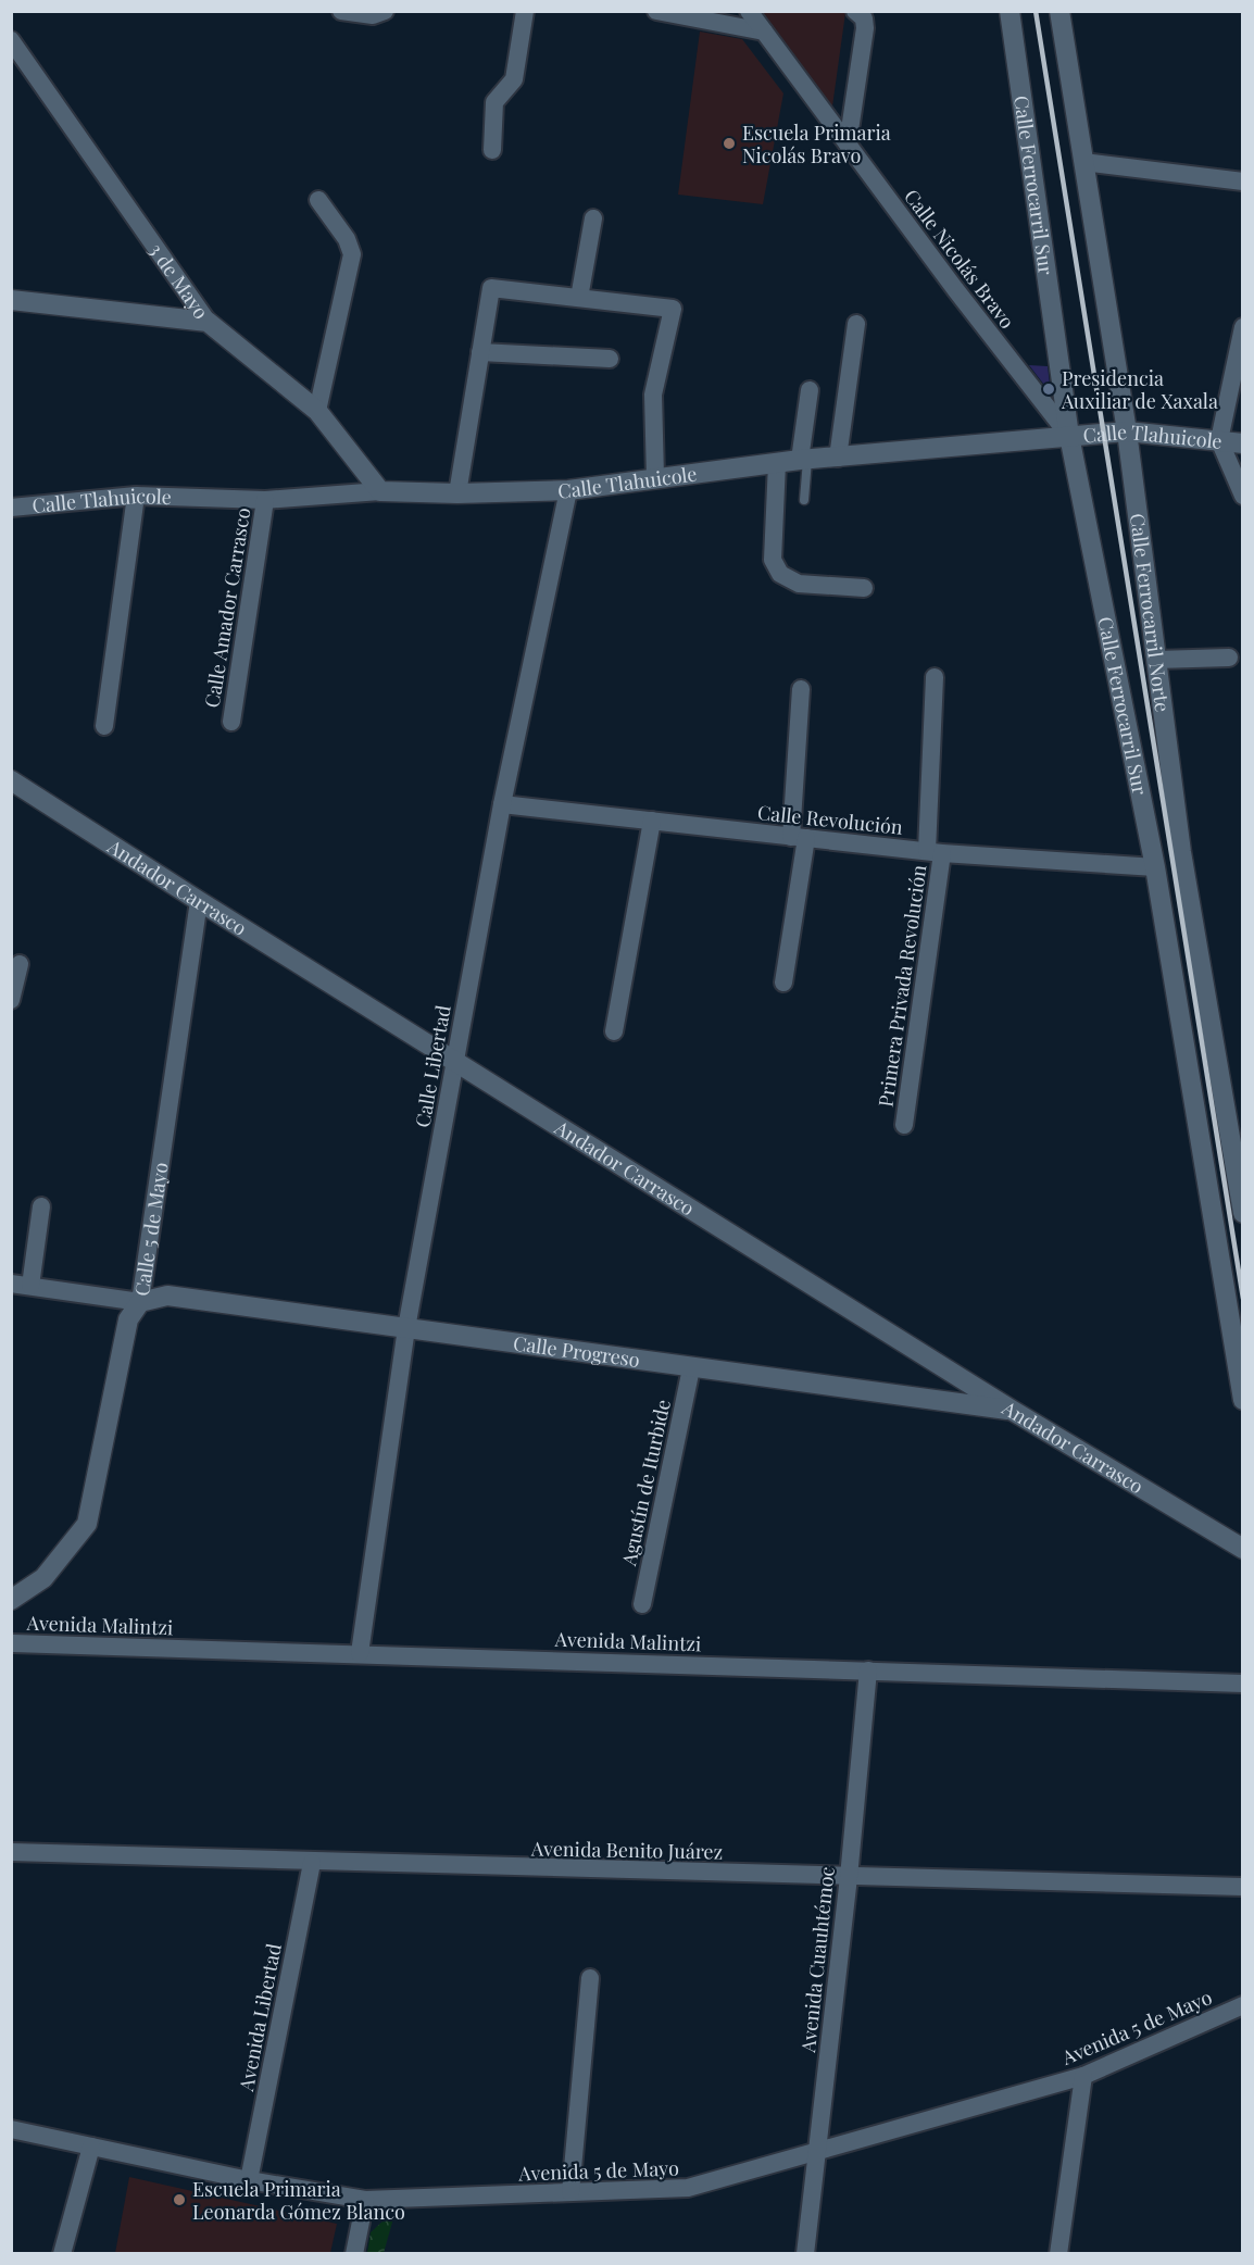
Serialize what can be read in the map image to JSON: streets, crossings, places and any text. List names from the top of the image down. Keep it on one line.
{"streets":{"main road":["Calle Ferrocarril Sur","3 de Mayo","Calle Tlahuicole","Calle Ferrocarril Norte","Andador Carrasco","Calle 5 de Mayo","Calle Progreso"],"street":["Calle Nicolás Bravo","Calle Amador Carrasco","Calle Revolución","Primera Privada Revolución","Calle Libertad","Agustín de Iturbide","Avenida Malintzi","Avenida Benito Juárez","Avenida Cuauhtémoc","Avenida Libertad","Avenida 5 de Mayo"]},"crossings":[["Calle Ferrocarril Sur","Calle Nicolás Bravo"],["Calle Ferrocarril Sur","Calle Tlahuicole"],["Calle Ferrocarril Sur","Calle Revolución"],["Calle Nicolás Bravo","Calle Tlahuicole"],["3 de Mayo","Calle Tlahuicole"],["Calle Tlahuicole","Calle Amador Carrasco"],["Calle Tlahuicole","Calle Ferrocarril Norte"],["Calle Tlahuicole","Calle Libertad"],["Calle Revolución","Primera Privada Revolución"],["Calle Revolución","Calle Libertad"],["Andador Carrasco","Calle Libertad"],["Andador Carrasco","Calle 5 de Mayo"],["Andador Carrasco","Calle Progreso"],["Calle Libertad","Calle Progreso"],["Calle Libertad","Avenida Malintzi"],["Calle 5 de Mayo","Calle Progreso"],["Calle Progreso","Agustín de Iturbide"],["Avenida Malintzi","Avenida Cuauhtémoc"],["Avenida Benito Juárez","Avenida Cuauhtémoc"],["Avenida Benito Juárez","Avenida Libertad"],["Avenida Cuauhtémoc","Avenida 5 de Mayo"],["Avenida Libertad","Avenida 5 de Mayo"]],"places":["Escuela Primaria Nicolás Bravo","Presidencia Auxiliar de Xaxala","Escuela Primaria Leonarda Gómez Blanco"]}
